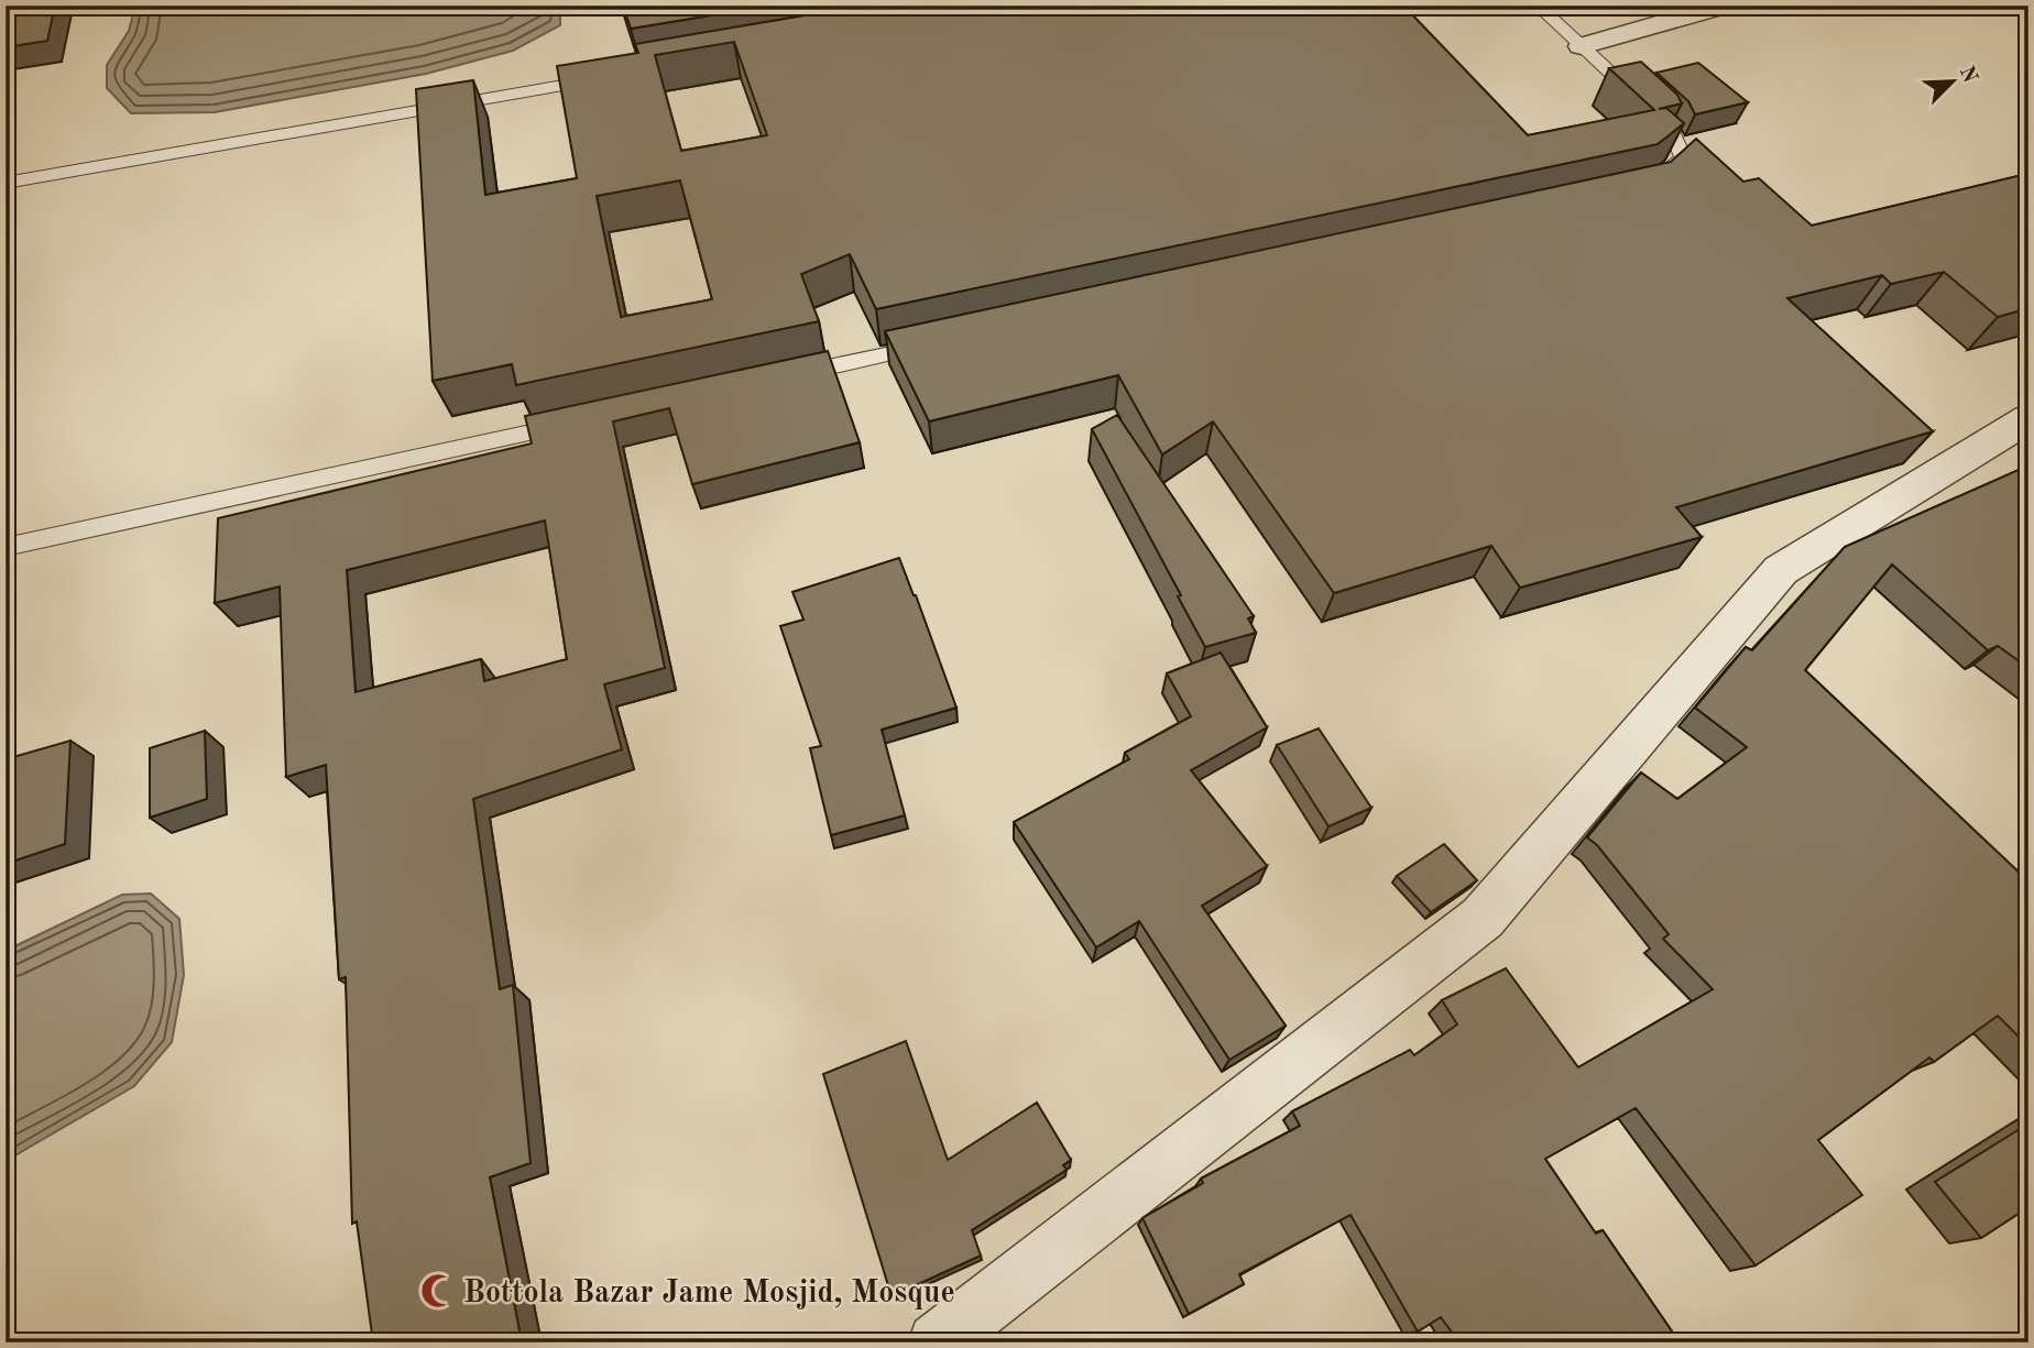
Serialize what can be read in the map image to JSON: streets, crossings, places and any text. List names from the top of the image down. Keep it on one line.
{"places":{"mosque":["Bottola Bazar Jame Mosjid, Mosque"]},"north":"top right"}
